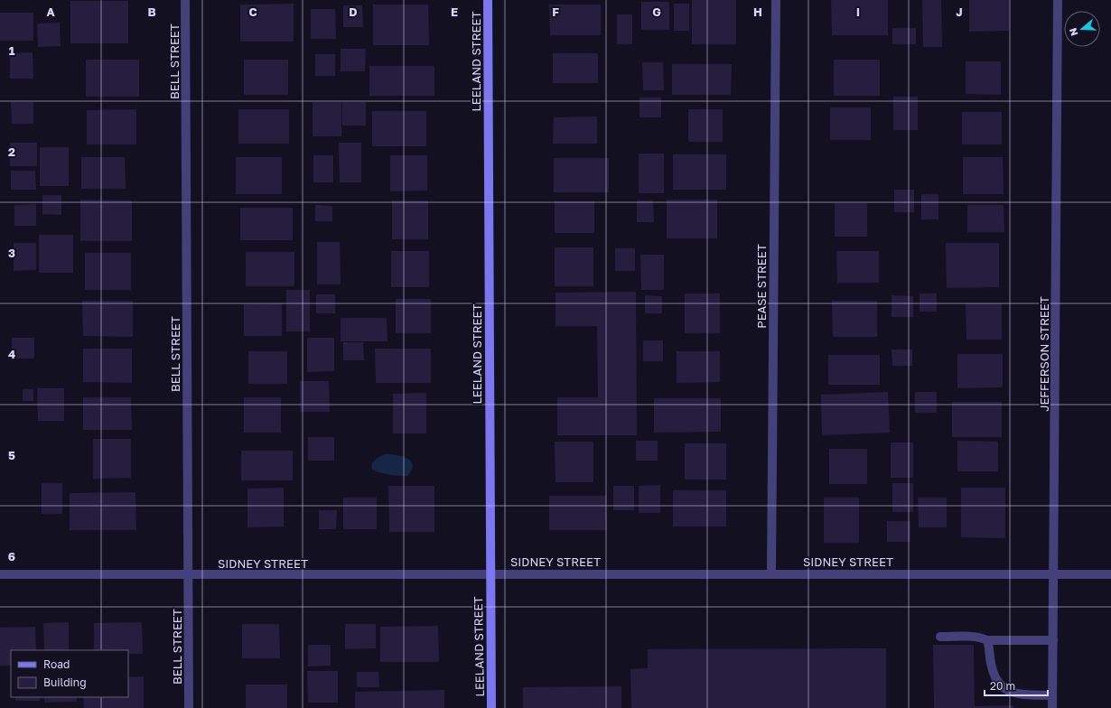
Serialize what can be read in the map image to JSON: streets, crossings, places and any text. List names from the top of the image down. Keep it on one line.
{"streets":{"main road":["LEELAND STREET"],"street":["BELL STREET","PEASE STREET","JEFFERSON STREET","SIDNEY STREET"]},"crossings":[["BELL STREET","SIDNEY STREET"],["LEELAND STREET","SIDNEY STREET"],["PEASE STREET","SIDNEY STREET"],["JEFFERSON STREET","SIDNEY STREET"]],"legend":["Road","Building"],"scale_bar":"20 m","north":"left","grid":{"columns":["A","B","C","D","E","F","G","H","I","J"],"rows":["1","2","3","4","5","6"]}}
